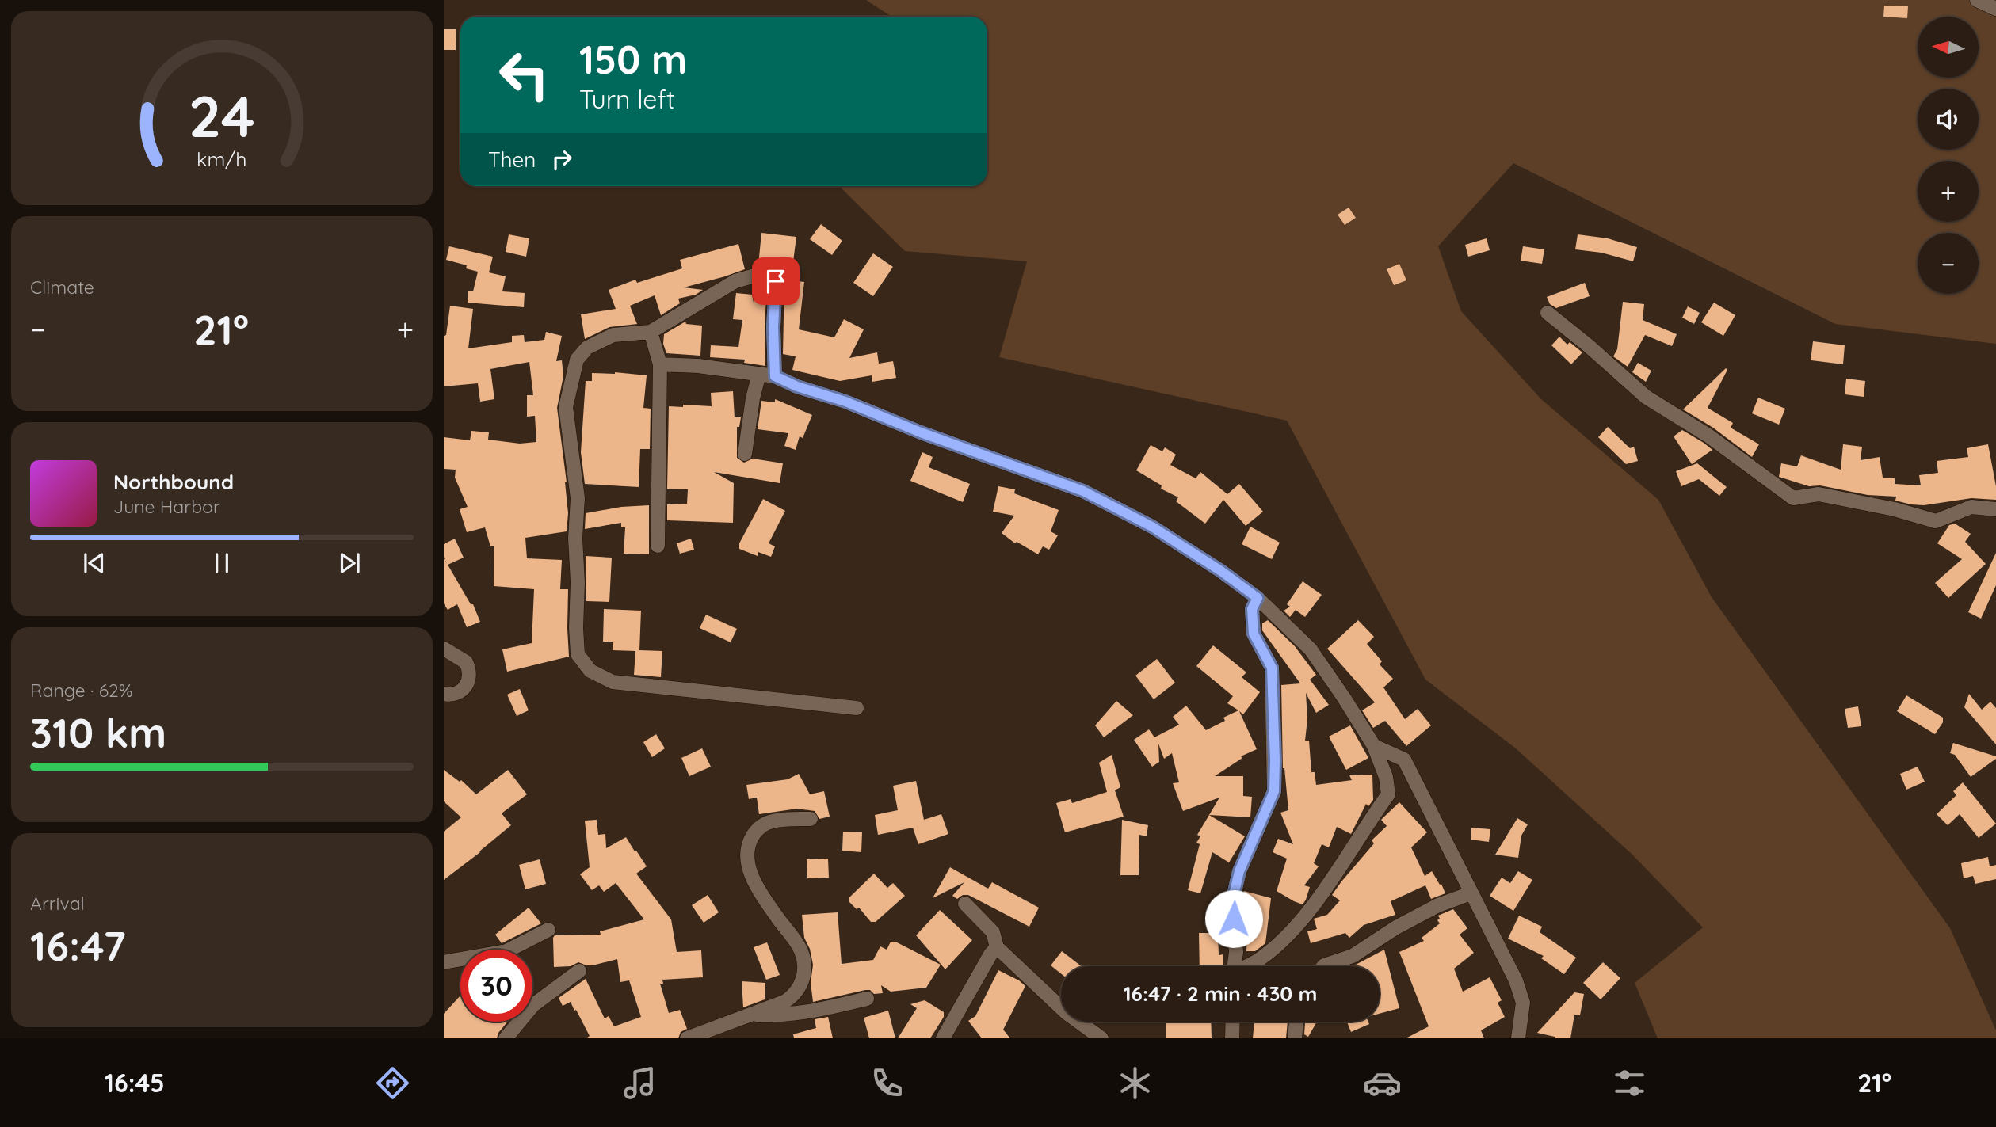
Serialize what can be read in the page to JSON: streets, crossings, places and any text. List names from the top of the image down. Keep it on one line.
{"north":"left","page":{"map_buttons":["+","−"],"turn":["150 m","Turn left"],"then":"Then","tile":["Climate",["Range · 62%","310 km"],["Arrival","16:47"]],"heat":["−","21°","+"],"song":["Northbound","June Harbor"],"limit":"30","trip":"16:47 · 2 min · 430 m","tabs":["16:45","21°"],"gauge":["24","km/h"]}}
